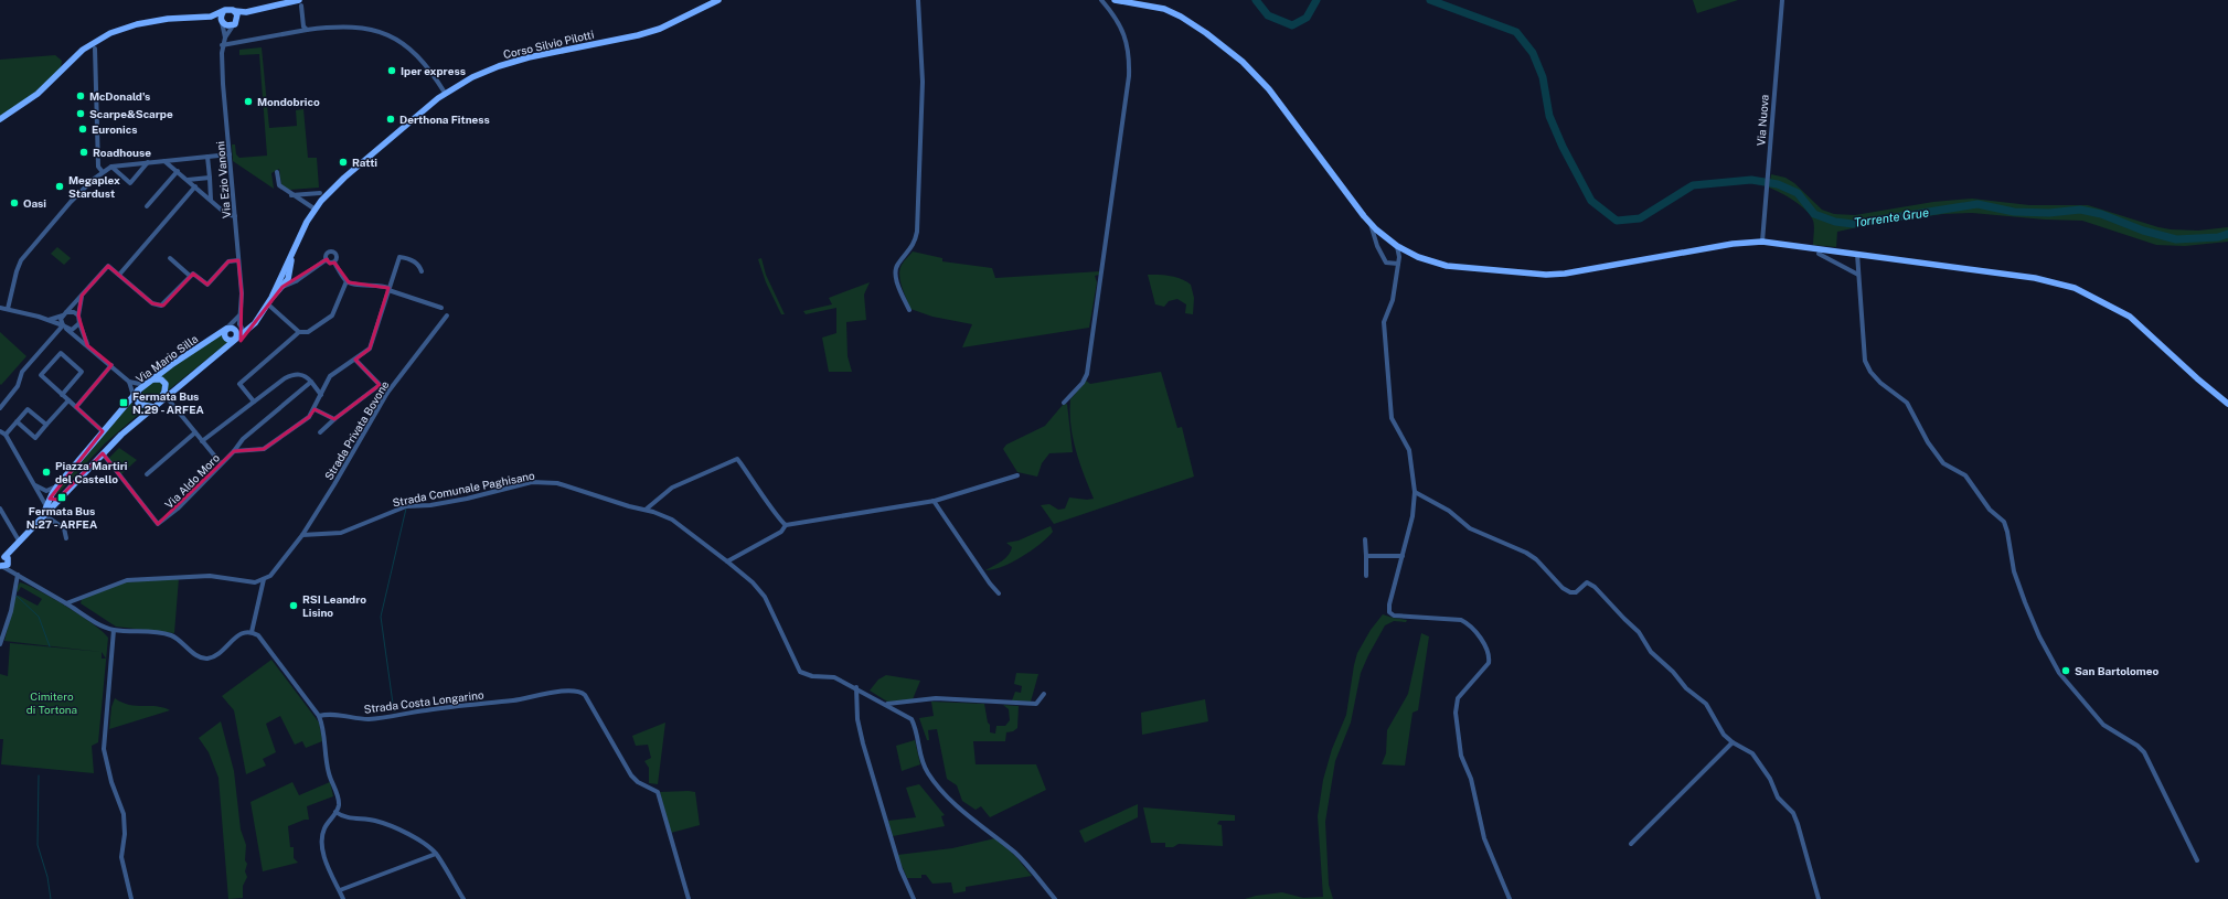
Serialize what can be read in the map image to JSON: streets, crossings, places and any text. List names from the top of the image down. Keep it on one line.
{"streets":{"main road":["Corso Silvio Pilotti","Via Mario Silla"],"street":["Via Nuova","Via Ezio Vanoni","Strada Privata Bovone","Via Aldo Moro","Strada Comunale Paghisano","Strada Costa Longarino"]},"crossings":[["Corso Silvio Pilotti","Via Mario Silla"],["Strada Privata Bovone","Strada Comunale Paghisano"]],"water":["Torrente Grue"],"parks":["Cimitero di Tortona"],"places":{"other":["Iper express","McDonald's","Mondobrico","Scarpe&Scarpe","Derthona Fitness","Euronics","Roadhouse","Ratti","Megaplex Stardust","Oasi","Piazza Martiri del Castello","RSI Leandro Lisino","San Bartolomeo"],"transit":["Fermata Bus N.29 - ARFEA","Fermata Bus N.27 - ARFEA"]}}
